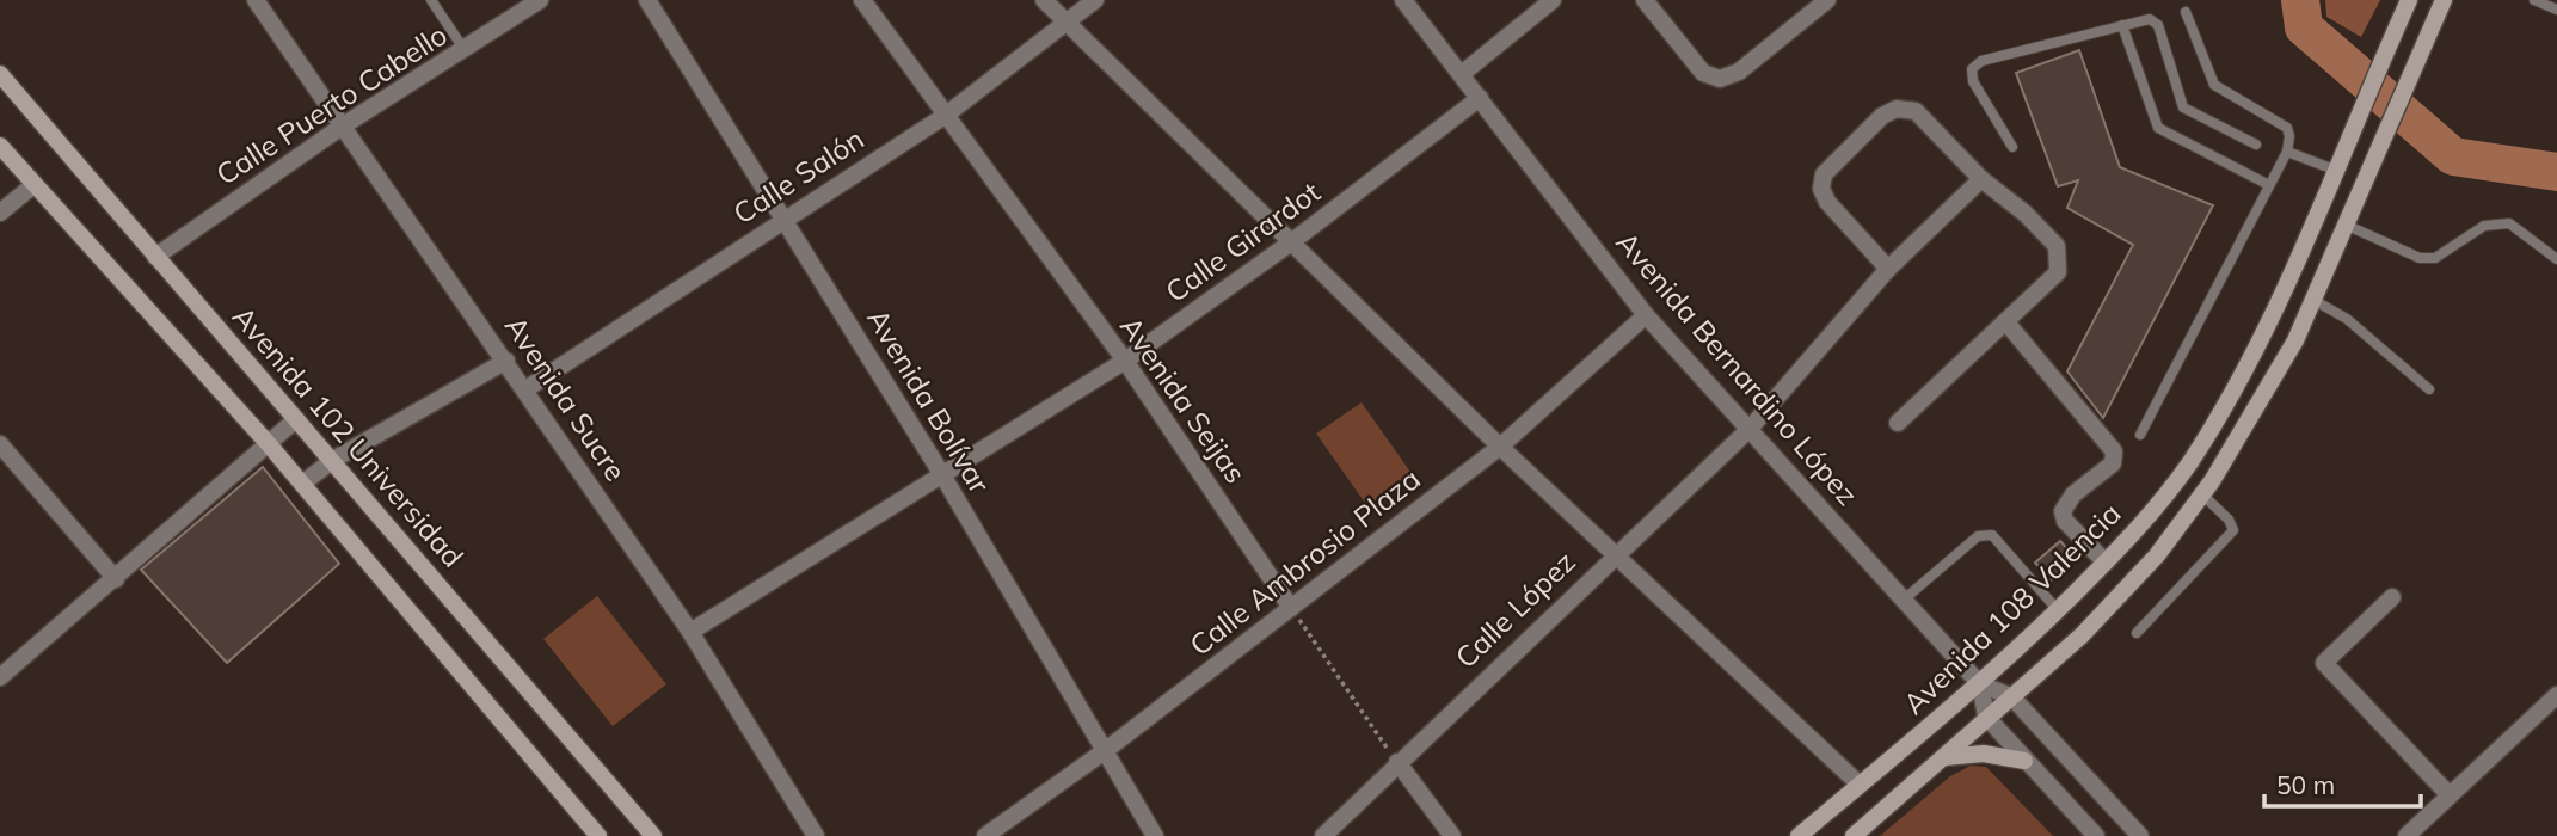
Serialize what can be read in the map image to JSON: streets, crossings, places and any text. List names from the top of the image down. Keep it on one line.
{"streets":{"street":["Calle Puerto Cabello","Calle Salón","Calle Girardot","Avenida Bernardino López","Avenida Sucre","Avenida Seijas","Avenida Bolívar","Avenida 102 Universidad","Calle Ambrosio Plaza","Avenida 108 Valencia","Calle López"]},"crossings":[["Calle Puerto Cabello","Avenida Sucre"],["Calle Puerto Cabello","Avenida 102 Universidad"],["Calle Salón","Avenida Sucre"],["Calle Salón","Avenida Seijas"],["Calle Salón","Avenida Bolívar"],["Calle Girardot","Avenida Bernardino López"],["Calle Girardot","Avenida Sucre"],["Calle Girardot","Avenida Seijas"],["Calle Girardot","Avenida Bolívar"],["Avenida Bernardino López","Calle Ambrosio Plaza"],["Avenida Bernardino López","Avenida 108 Valencia"],["Avenida Bernardino López","Calle López"],["Avenida Seijas","Calle Ambrosio Plaza"],["Avenida Bolívar","Calle Ambrosio Plaza"]],"scale_bar":"50 m"}
